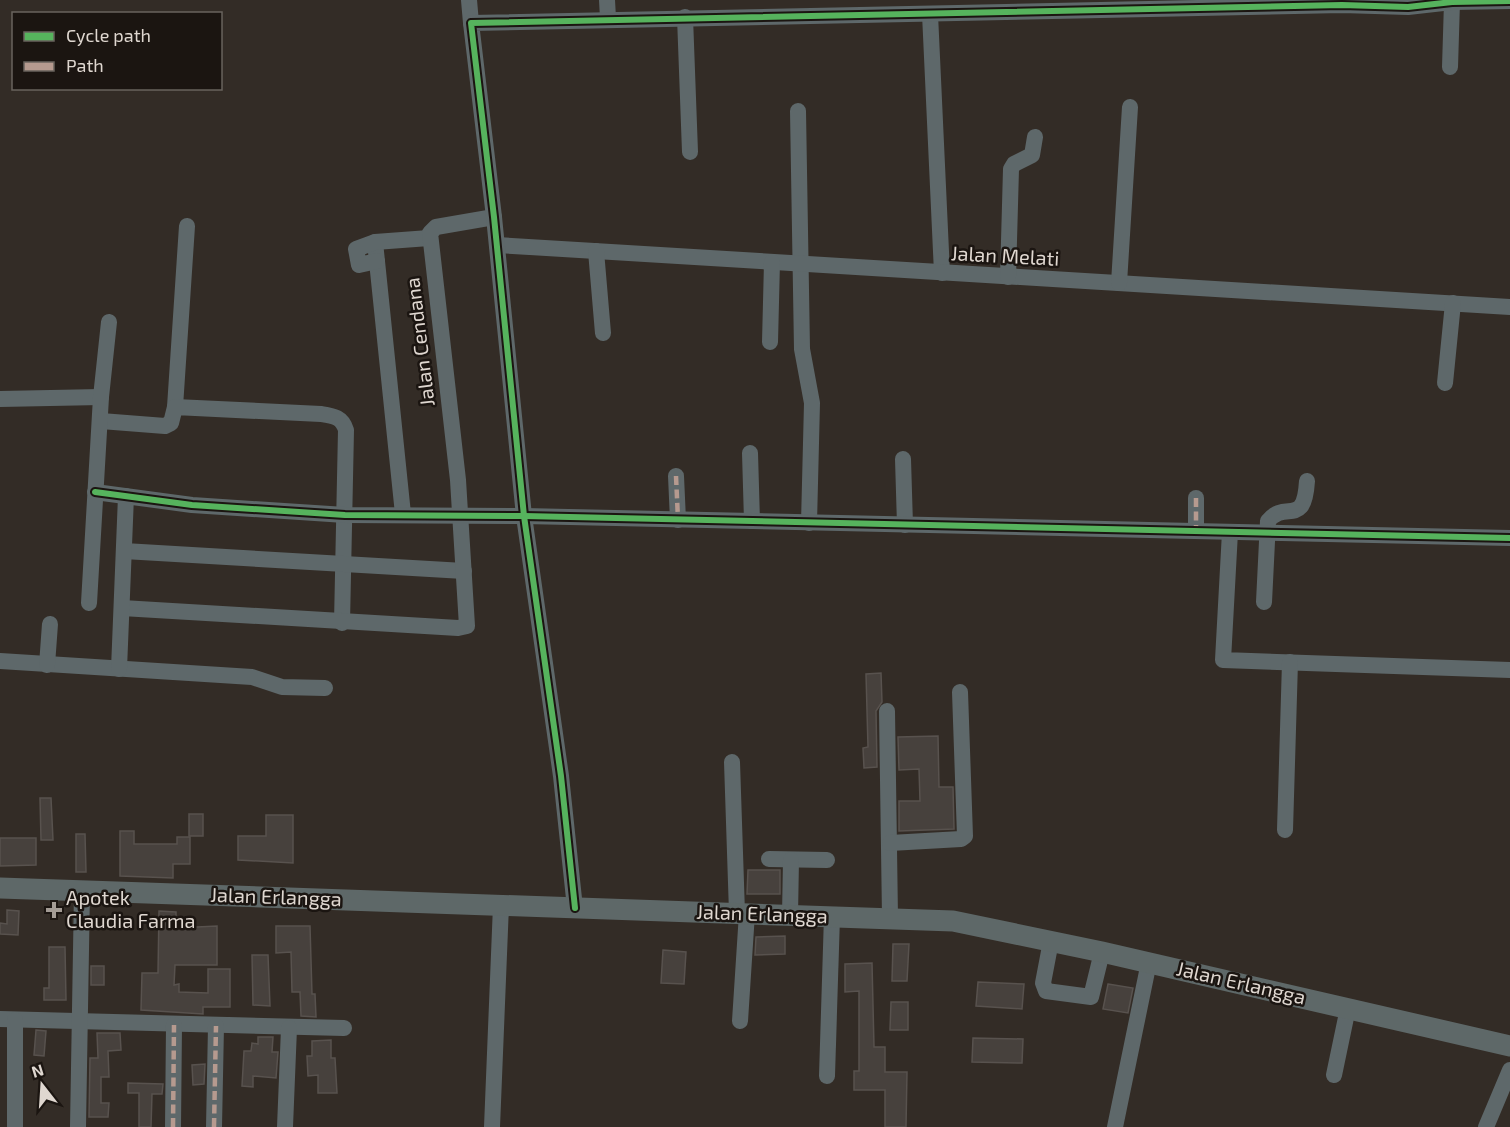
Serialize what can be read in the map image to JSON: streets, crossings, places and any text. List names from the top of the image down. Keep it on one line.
{"streets":{"main road":["Jalan Erlangga"],"street":["Jalan Melati","Jalan Cendana"]},"places":{"health":["Apotek Claudia Farma"]},"legend":["Cycle path","Path"],"north":"top"}
